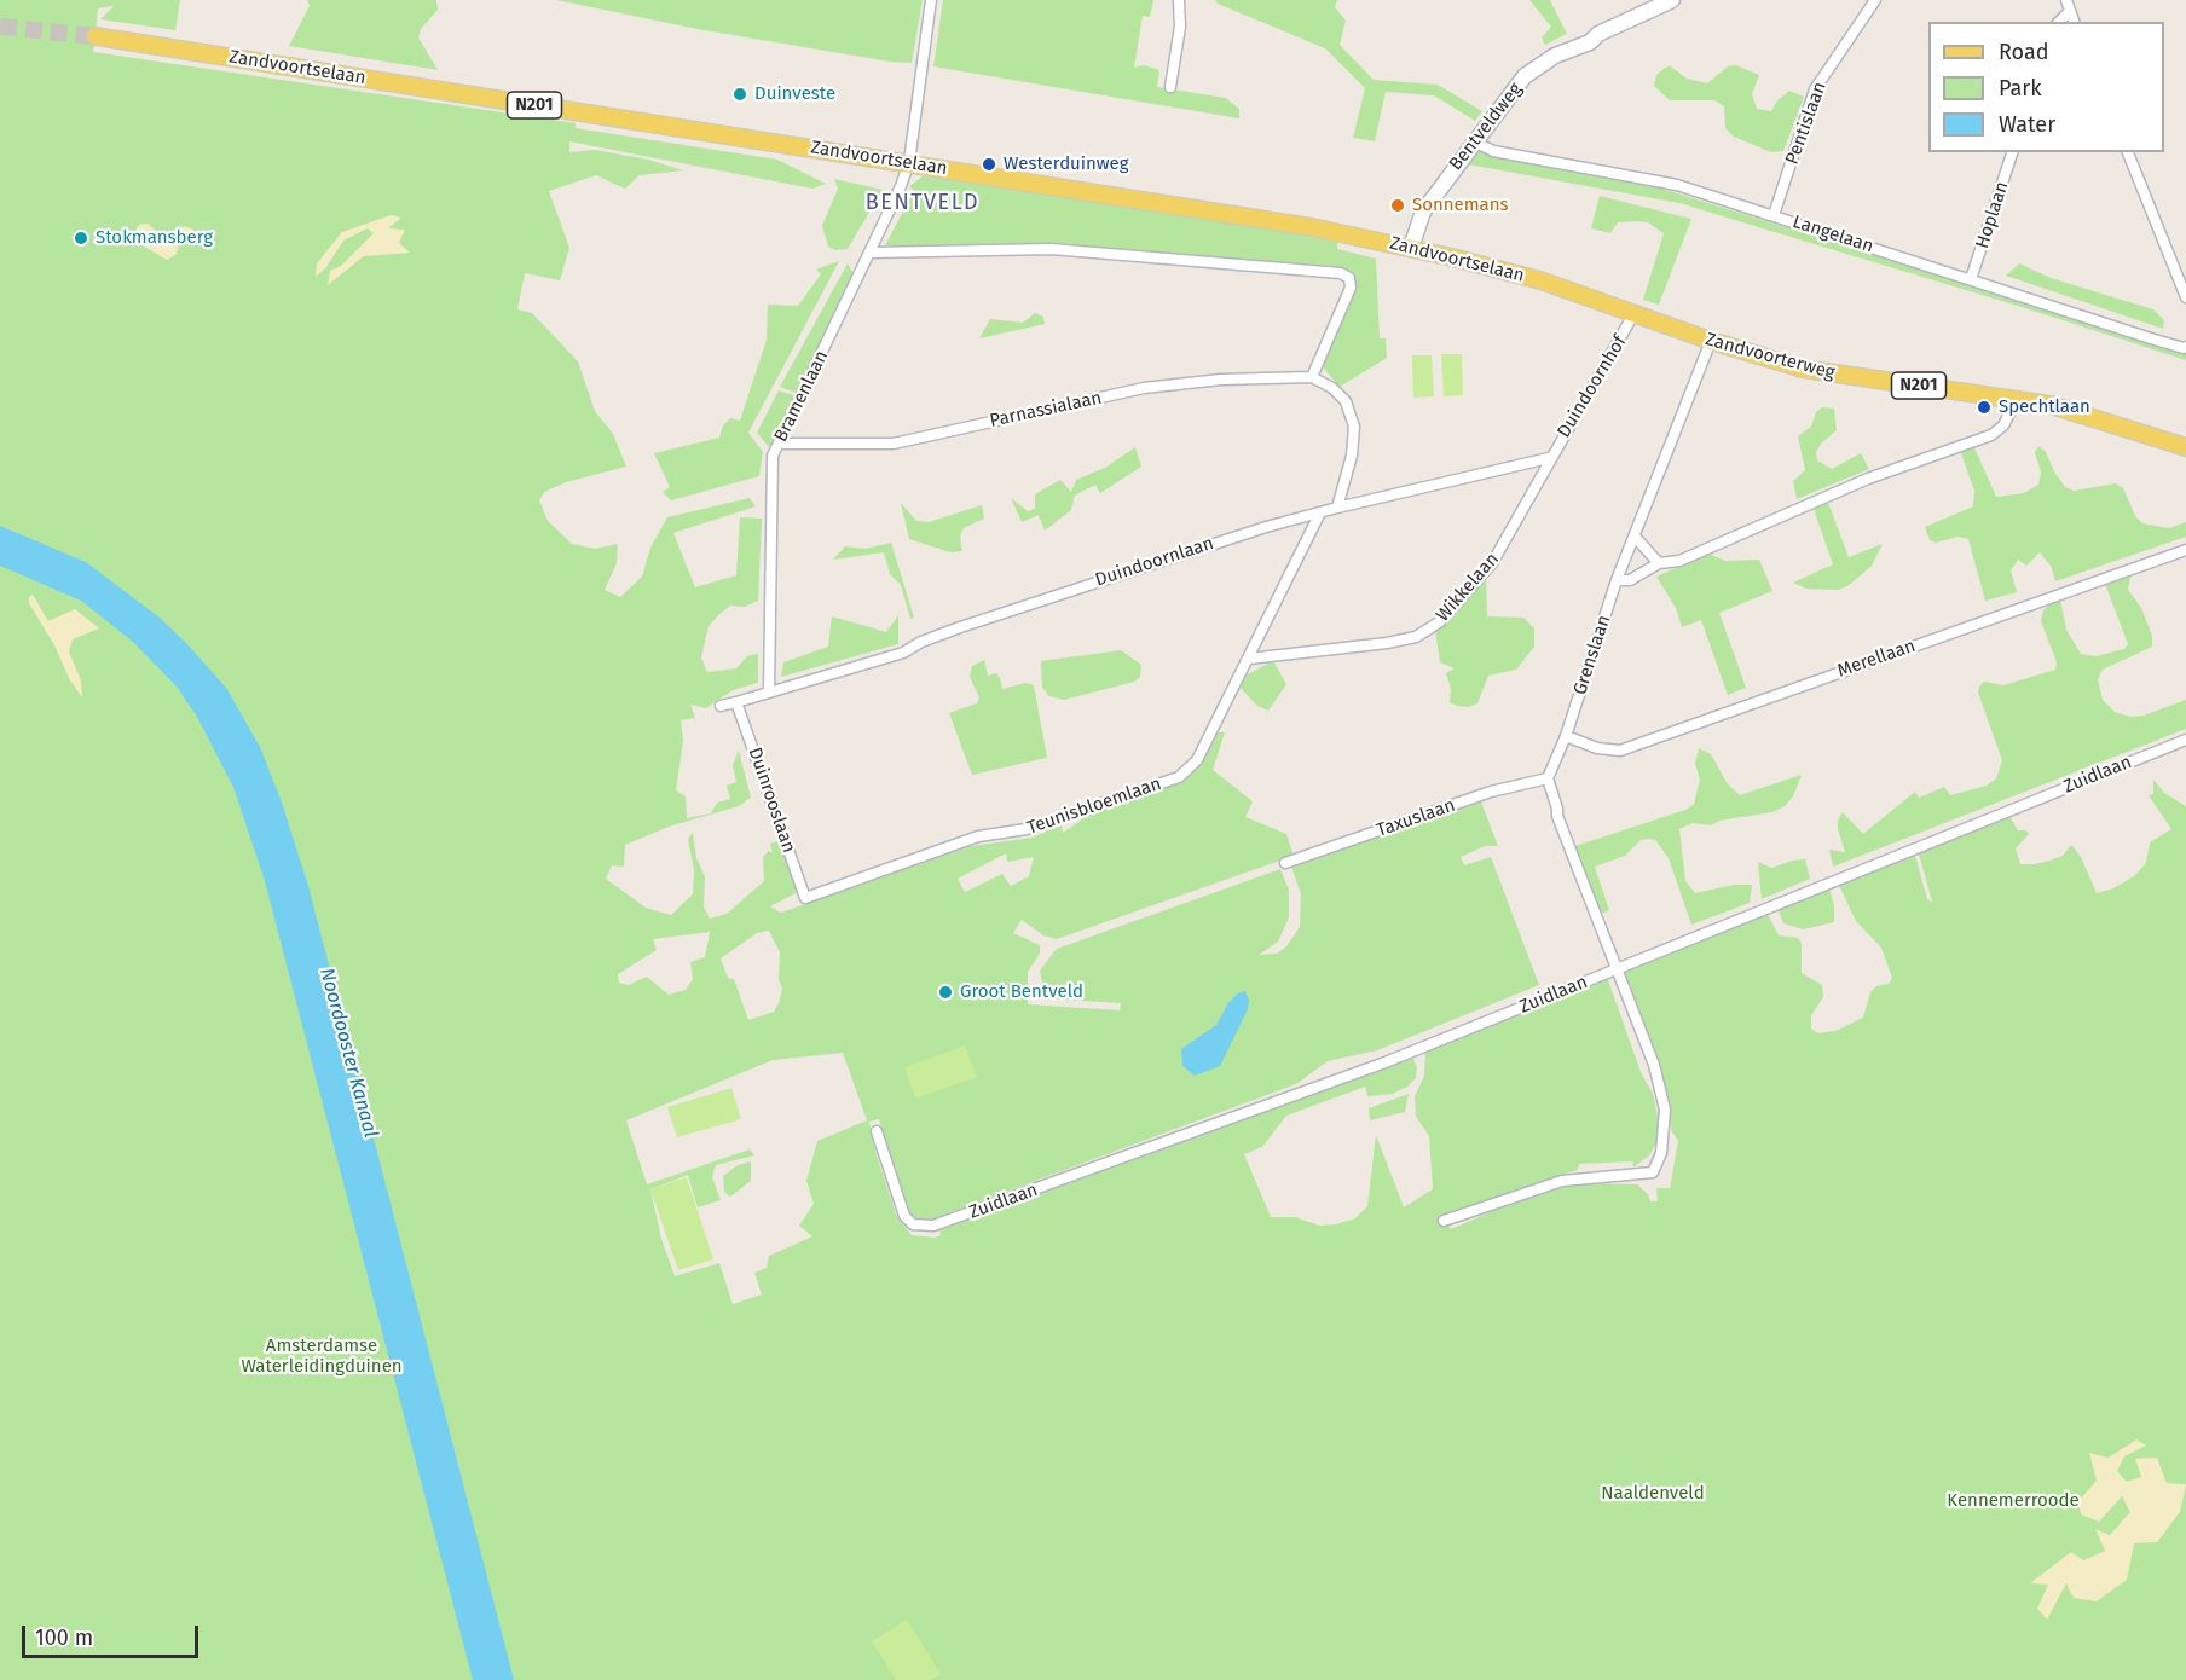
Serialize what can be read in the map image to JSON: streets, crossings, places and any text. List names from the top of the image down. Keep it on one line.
{"streets":{"main road":["Zandvoortselaan","N201","Zandvoorterweg"],"street":["Pentislaan","Bentveldweg","Hoplaan","Langelaan","Duindoornhof","Bramenlaan","Parnassialaan","Duindoornlaan","Wikkelaan","Grenslaan","Merellaan","Zuidlaan","Duinrooslaan","Teunisbloemlaan","Taxuslaan"]},"crossings":[["Zandvoortselaan","Bentveldweg"],["Zandvoortselaan","Zandvoorterweg"],["Zandvoortselaan","Duindoornhof"],["Zandvoortselaan","Bramenlaan"],["Pentislaan","Langelaan"],["Bentveldweg","Langelaan"],["Hoplaan","Langelaan"],["Zandvoorterweg","Grenslaan"],["Duindoornhof","Duindoornlaan"],["Duindoornhof","Wikkelaan"],["Bramenlaan","Parnassialaan"],["Bramenlaan","Duindoornlaan"],["Duindoornlaan","Wikkelaan"],["Duindoornlaan","Teunisbloemlaan"],["Wikkelaan","Teunisbloemlaan"],["Grenslaan","Merellaan"],["Grenslaan","Taxuslaan"],["Duinrooslaan","Teunisbloemlaan"]],"districts":["BENTVELD"],"water":["Noordooster Kanaal"],"parks":["Amsterdamse Waterleidingduinen","Naaldenveld","Kennemerroode"],"places":["Duinveste","Westerduinweg","Sonnemans","Stokmansberg","Spechtlaan","Groot Bentveld"],"legend":["Road","Park","Water"],"scale_bar":"100 m"}
